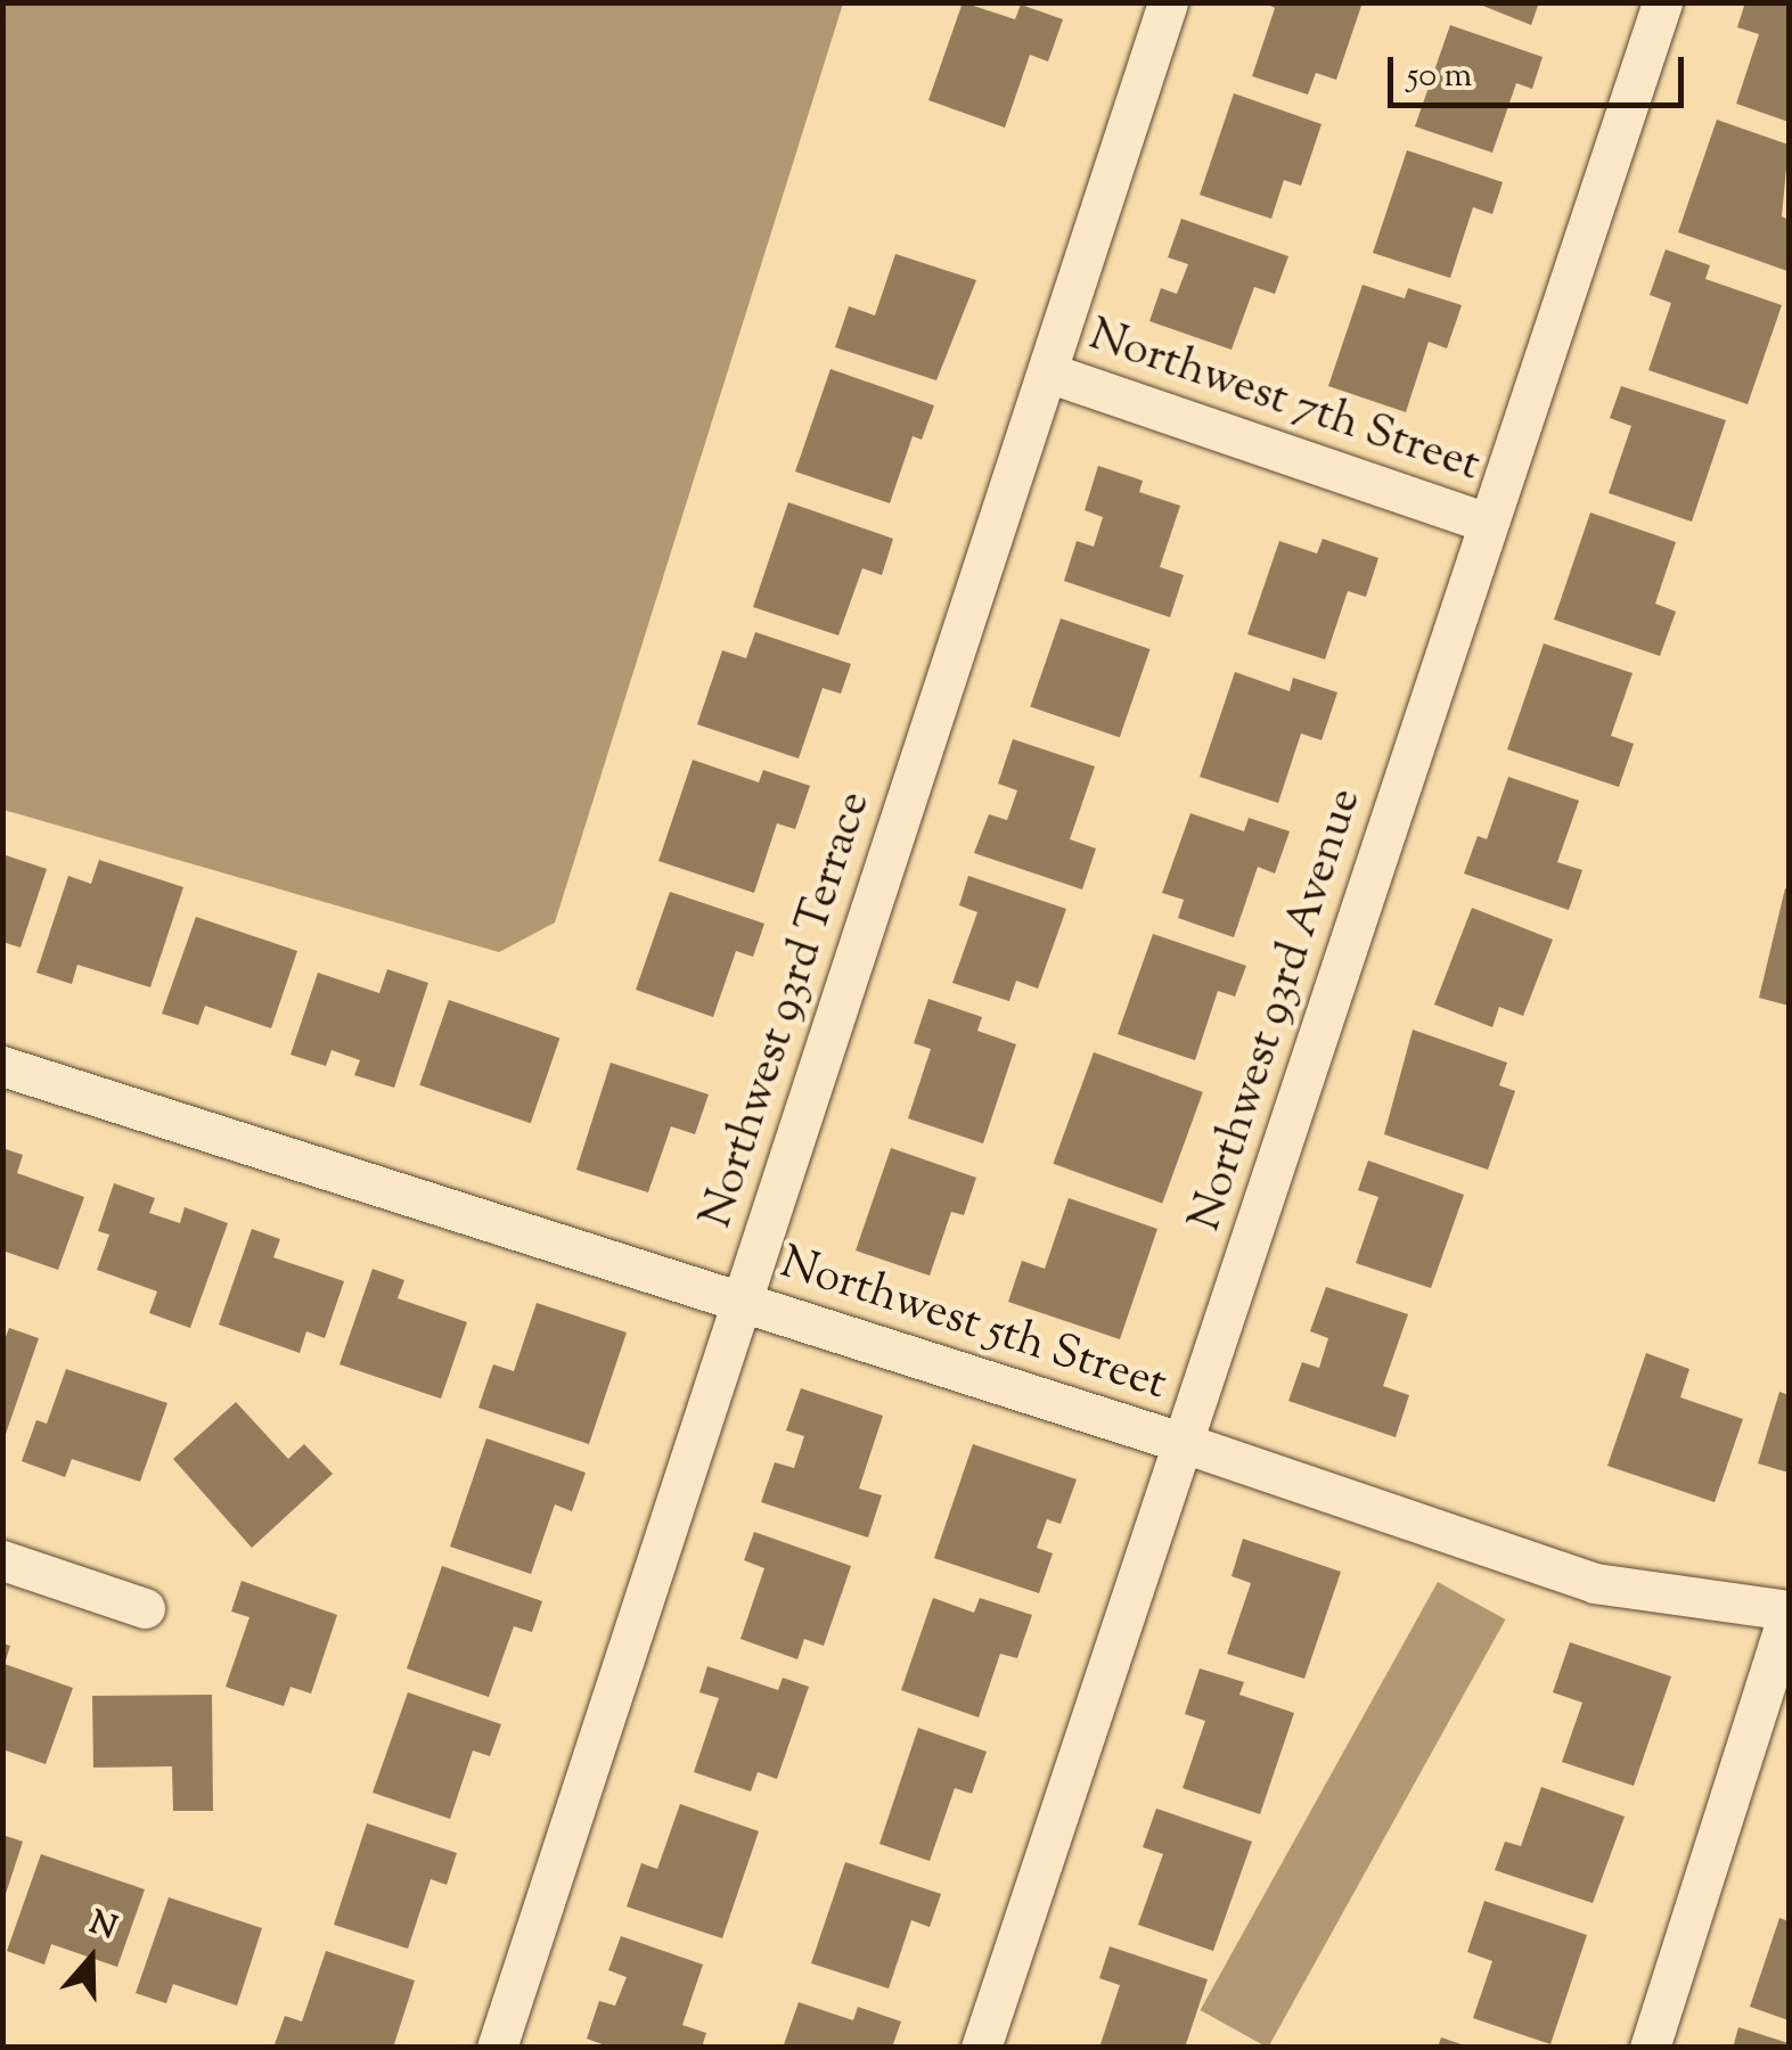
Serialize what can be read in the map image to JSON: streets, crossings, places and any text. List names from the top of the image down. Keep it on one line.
{"streets":{"street":["Northwest 7th Street","Northwest 93rd Terrace","Northwest 93rd Avenue","Northwest 5th Street"]},"crossings":[["Northwest 7th Street","Northwest 93rd Terrace"],["Northwest 7th Street","Northwest 93rd Avenue"],["Northwest 93rd Terrace","Northwest 5th Street"],["Northwest 93rd Avenue","Northwest 5th Street"]],"scale_bar":"50 m","north":"top"}
